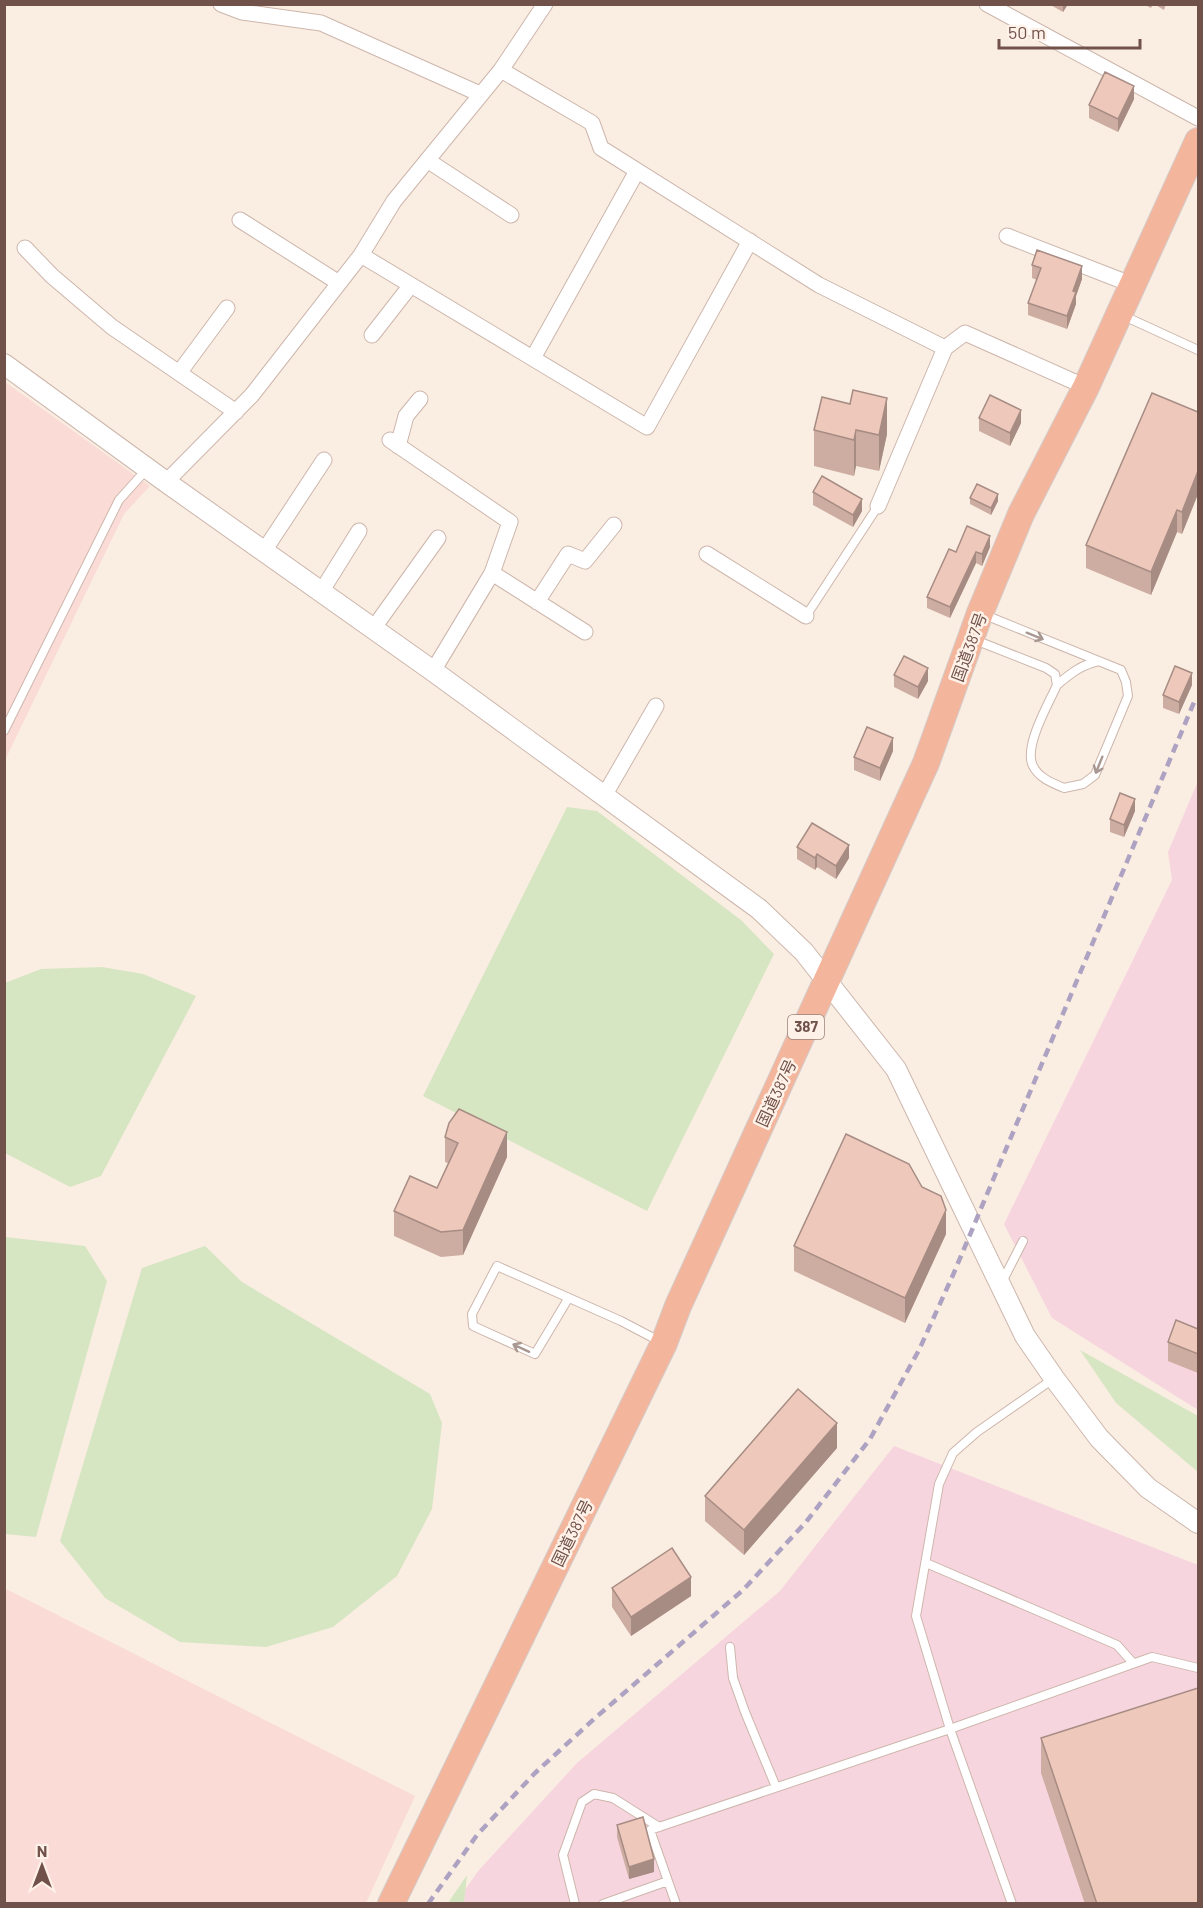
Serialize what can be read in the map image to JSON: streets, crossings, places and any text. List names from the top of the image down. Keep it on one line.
{"streets":{"highway":["国道387号","387"]},"scale_bar":"50 m","north":"top"}
